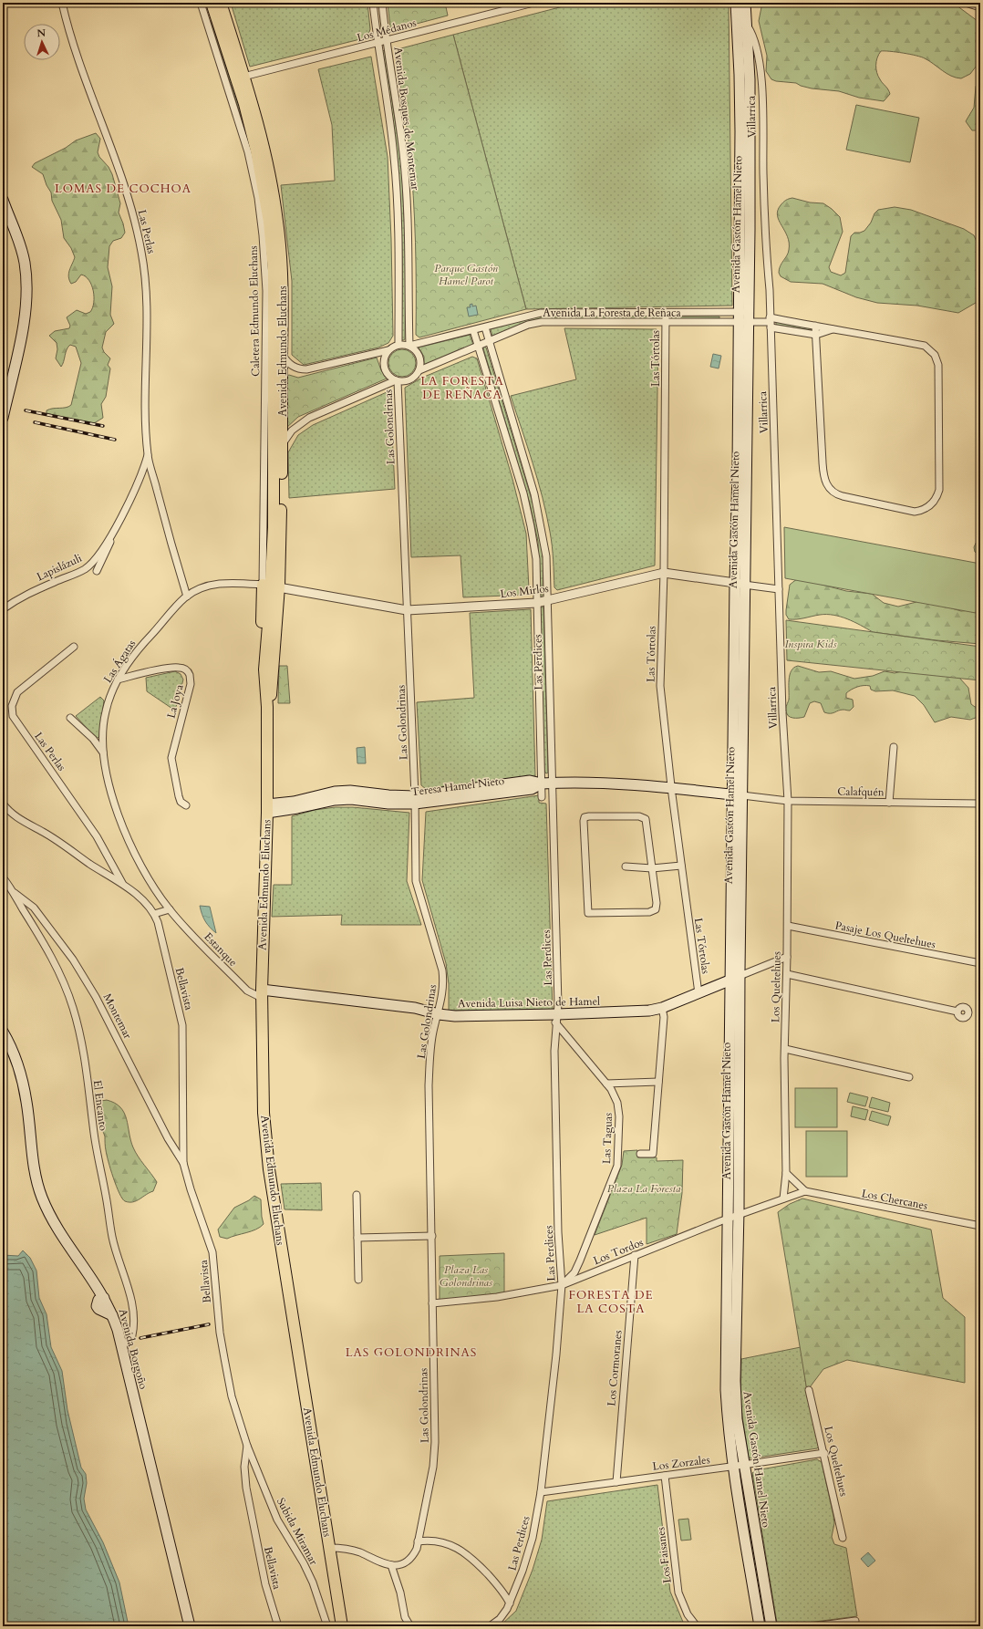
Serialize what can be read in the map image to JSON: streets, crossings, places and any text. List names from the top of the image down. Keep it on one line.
{"streets":{"main road":["Avenida Gastón Hamel Nieto","Avenida Edmundo Eluchans","Teresa Hamel Nieto","Avenida Luisa Nieto de Hamel","Avenida Borgoño"],"street":["Los Médanos","Villarrica","Avenida Bosques de Montemar","Las Perlas","Caletera Edmundo Eluchans","Avenida La Foresta de Reñaca","Las Tórtolas","Las Golondrinas","Lapislázuli","Los Mirlos","Las Ágatas","Las Perdices","La Joya","Calafquén","Pasaje Los Queltehues","Estanque","Los Queltehues","Bellavista","Montemar","El Encanto","Las Taguas","Los Chercanes","Los Tordos","Los Cormoranes","Los Zorzales","Subida Miramar","Los Faisanes"]},"crossings":[["Los Médanos","Avenida Bosques de Montemar"],["Los Médanos","Avenida Edmundo Eluchans"],["Villarrica","Avenida Gastón Hamel Nieto"],["Villarrica","Avenida La Foresta de Reñaca"],["Villarrica","Los Mirlos"],["Villarrica","Calafquén"],["Villarrica","Los Queltehues"],["Avenida Bosques de Montemar","Avenida La Foresta de Reñaca"],["Avenida Bosques de Montemar","Las Golondrinas"],["Avenida Gastón Hamel Nieto","Avenida La Foresta de Reñaca"],["Avenida Gastón Hamel Nieto","Los Mirlos"],["Avenida Gastón Hamel Nieto","Teresa Hamel Nieto"],["Avenida Gastón Hamel Nieto","Calafquén"],["Avenida Gastón Hamel Nieto","Avenida Luisa Nieto de Hamel"],["Avenida Gastón Hamel Nieto","Los Tordos"],["Avenida Gastón Hamel Nieto","Los Zorzales"],["Las Perlas","Lapislázuli"],["Caletera Edmundo Eluchans","Avenida Edmundo Eluchans"],["Avenida La Foresta de Reñaca","Avenida Edmundo Eluchans"],["Avenida La Foresta de Reñaca","Las Tórtolas"],["Avenida La Foresta de Reñaca","Las Golondrinas"],["Avenida La Foresta de Reñaca","Las Perdices"],["Avenida Edmundo Eluchans","Los Mirlos"],["Avenida Edmundo Eluchans","Las Ágatas"],["Avenida Edmundo Eluchans","Teresa Hamel Nieto"],["Avenida Edmundo Eluchans","Estanque"],["Avenida Edmundo Eluchans","Avenida Luisa Nieto de Hamel"],["Las Tórtolas","Los Mirlos"],["Las Tórtolas","Teresa Hamel Nieto"],["Las Tórtolas","Avenida Luisa Nieto de Hamel"],["Las Golondrinas","Los Mirlos"],["Las Golondrinas","Teresa Hamel Nieto"],["Las Golondrinas","Avenida Luisa Nieto de Hamel"],["Las Golondrinas","Los Tordos"],["Los Mirlos","Las Ágatas"],["Los Mirlos","Las Perdices"],["Las Ágatas","La Joya"],["Las Ágatas","Estanque"],["Las Perdices","Teresa Hamel Nieto"],["Las Perdices","Avenida Luisa Nieto de Hamel"],["Las Perdices","Las Taguas"],["Las Perdices","Los Tordos"],["Las Perdices","Los Zorzales"],["Teresa Hamel Nieto","Calafquén"],["Calafquén","Los Queltehues"],["Pasaje Los Queltehues","Los Queltehues"],["Estanque","Avenida Luisa Nieto de Hamel"],["Los Queltehues","Avenida Luisa Nieto de Hamel"],["Los Queltehues","Los Tordos"],["Los Queltehues","Los Zorzales"],["Bellavista","Montemar"],["Bellavista","Subida Miramar"],["Avenida Luisa Nieto de Hamel","Las Taguas"],["Montemar","El Encanto"],["El Encanto","Avenida Borgoño"],["Las Taguas","Los Tordos"],["Los Chercanes","Los Tordos"],["Los Tordos","Los Cormoranes"],["Los Cormoranes","Los Zorzales"],["Los Zorzales","Los Faisanes"]],"districts":["LOMAS DE COCHOA","LA FORESTA DE REÑACA","FORESTA DE LA COSTA","LAS GOLONDRINAS"],"parks":["Parque Gastón Hamel Parot","Inspira Kids","Plaza La Foresta","Plaza Las Golondrinas"],"north":"top"}
